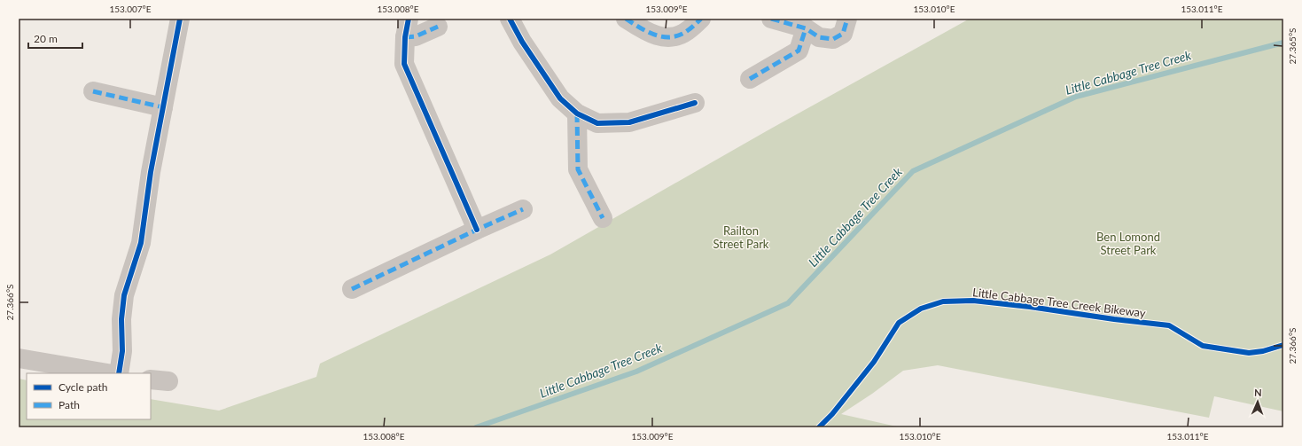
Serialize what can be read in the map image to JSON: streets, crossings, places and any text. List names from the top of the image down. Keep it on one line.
{"streets":{"cycle path":["Little Cabbage Tree Creek Bikeway"]},"water":["Little Cabbage Tree Creek"],"parks":["Railton Street Park","Ben Lomond Street Park"],"legend":["Cycle path","Path"],"scale_bar":"20 m","north":"top","coordinates":["153.007°E","153.008°E","153.009°E","153.010°E","153.011°E","27.365°S","27.366°S"]}
